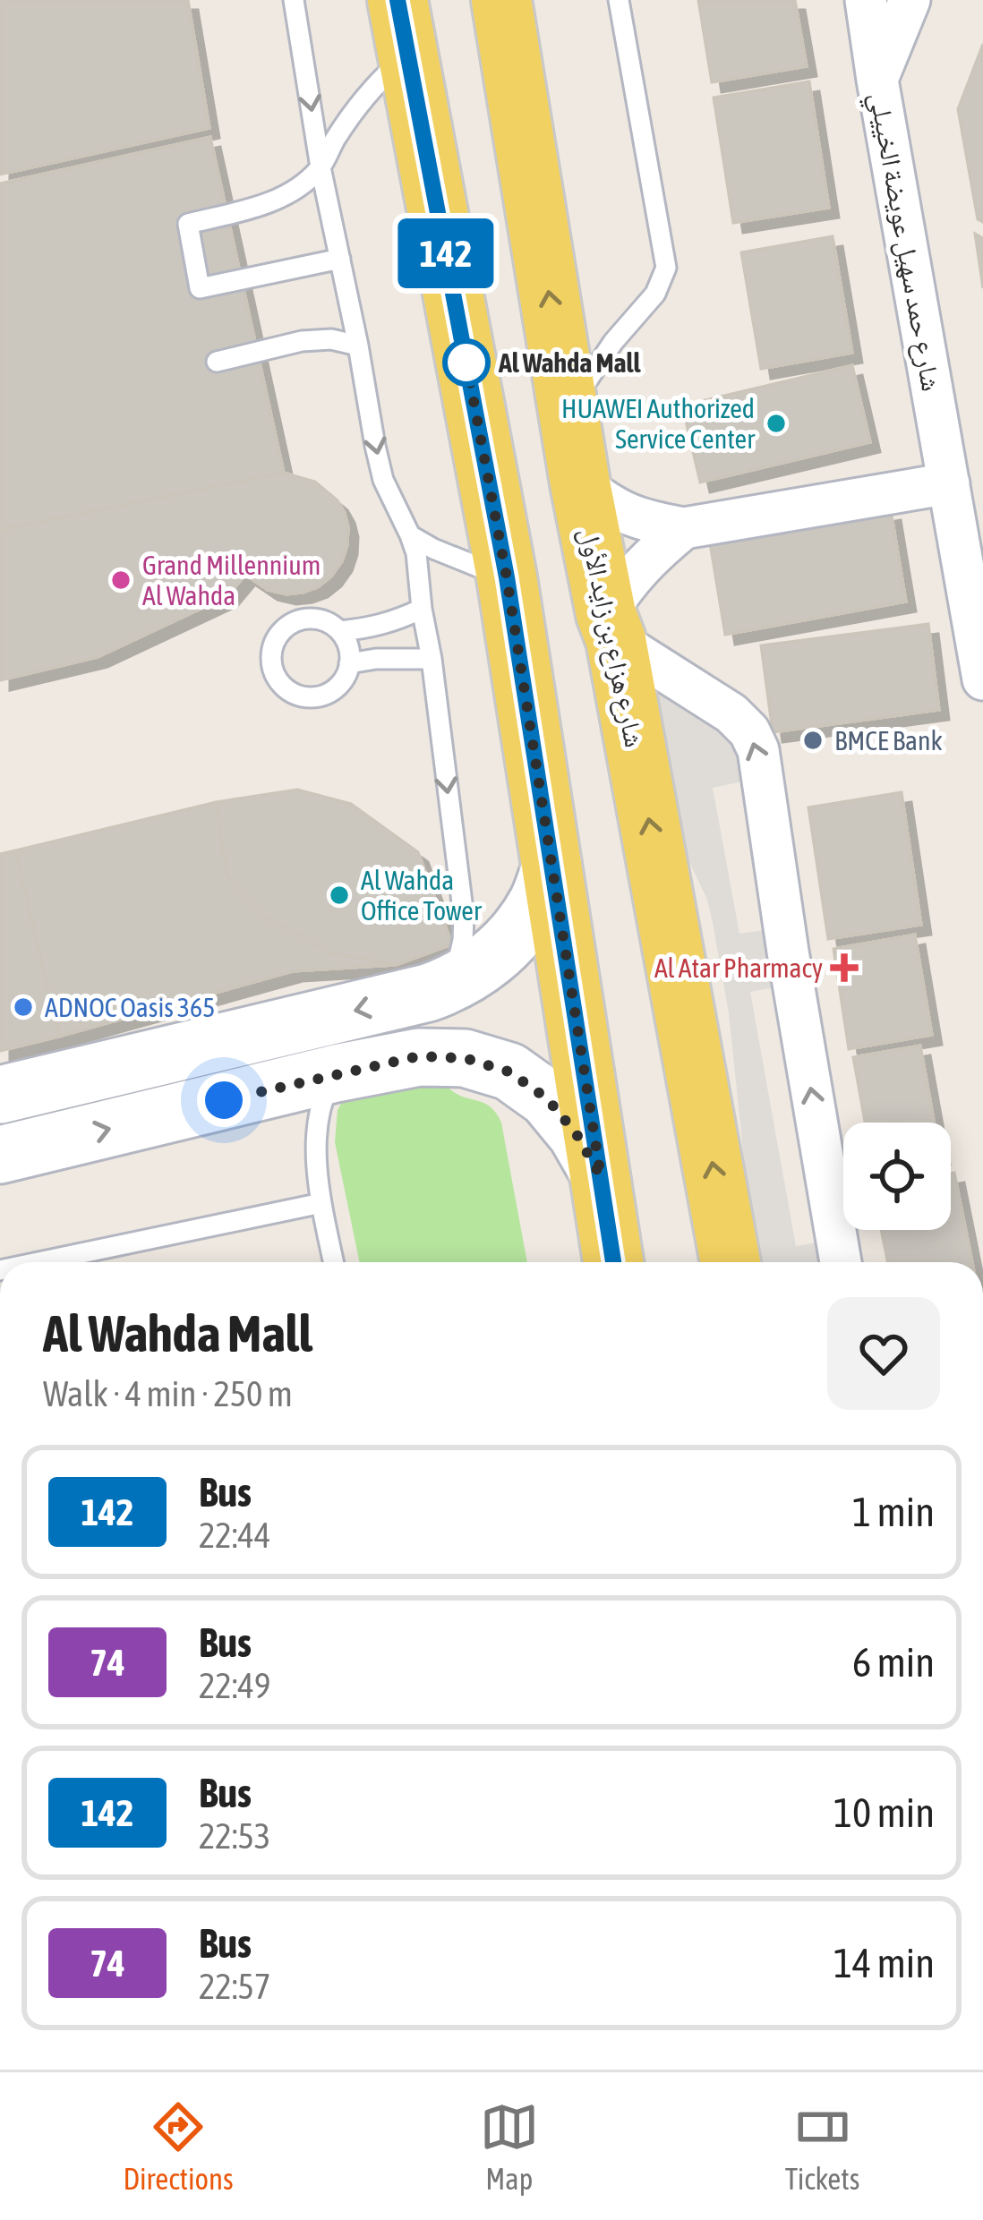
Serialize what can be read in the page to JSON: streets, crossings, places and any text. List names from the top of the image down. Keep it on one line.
{"streets":{"main road":["شارع هزاع بن زايد الأول"],"street":["شارع حمد سهيل عويضة الخييلي"]},"places":{"other":["Al Wahda Mall","HUAWEI Authorized Service Center","Grand Millennium Al Wahda","BMCE Bank","Al Wahda Office Tower","ADNOC Oasis 365"],"health":["Al Atar Pharmacy"]},"lines":["bus line 142"],"page":{"on_map":"142","heading":["Al Wahda Mall","Walk · 4 min · 250 m"],"list":[{"mark":"142","name":"Bus","note":"22:44","value":"1 min"},{"mark":"74","name":"Bus","note":"22:49","value":"6 min"},{"mark":"142","name":"Bus","note":"22:53","value":"10 min"},{"mark":"74","name":"Bus","note":"22:57","value":"14 min"}],"tabs":["Directions","Map","Tickets"]}}
